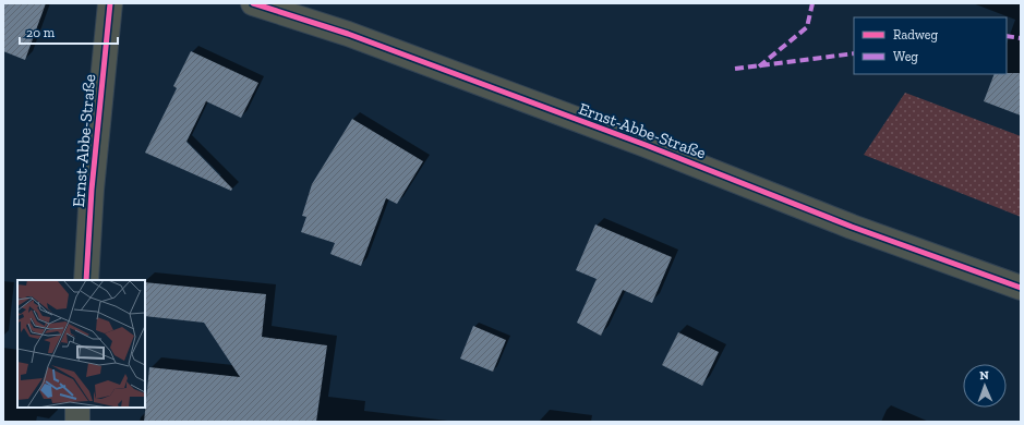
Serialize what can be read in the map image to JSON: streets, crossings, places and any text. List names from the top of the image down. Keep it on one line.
{"streets":{"street":["Ernst-Abbe-Straße"]},"legend":["Radweg","Weg"],"scale_bar":"20 m","north":"top"}
